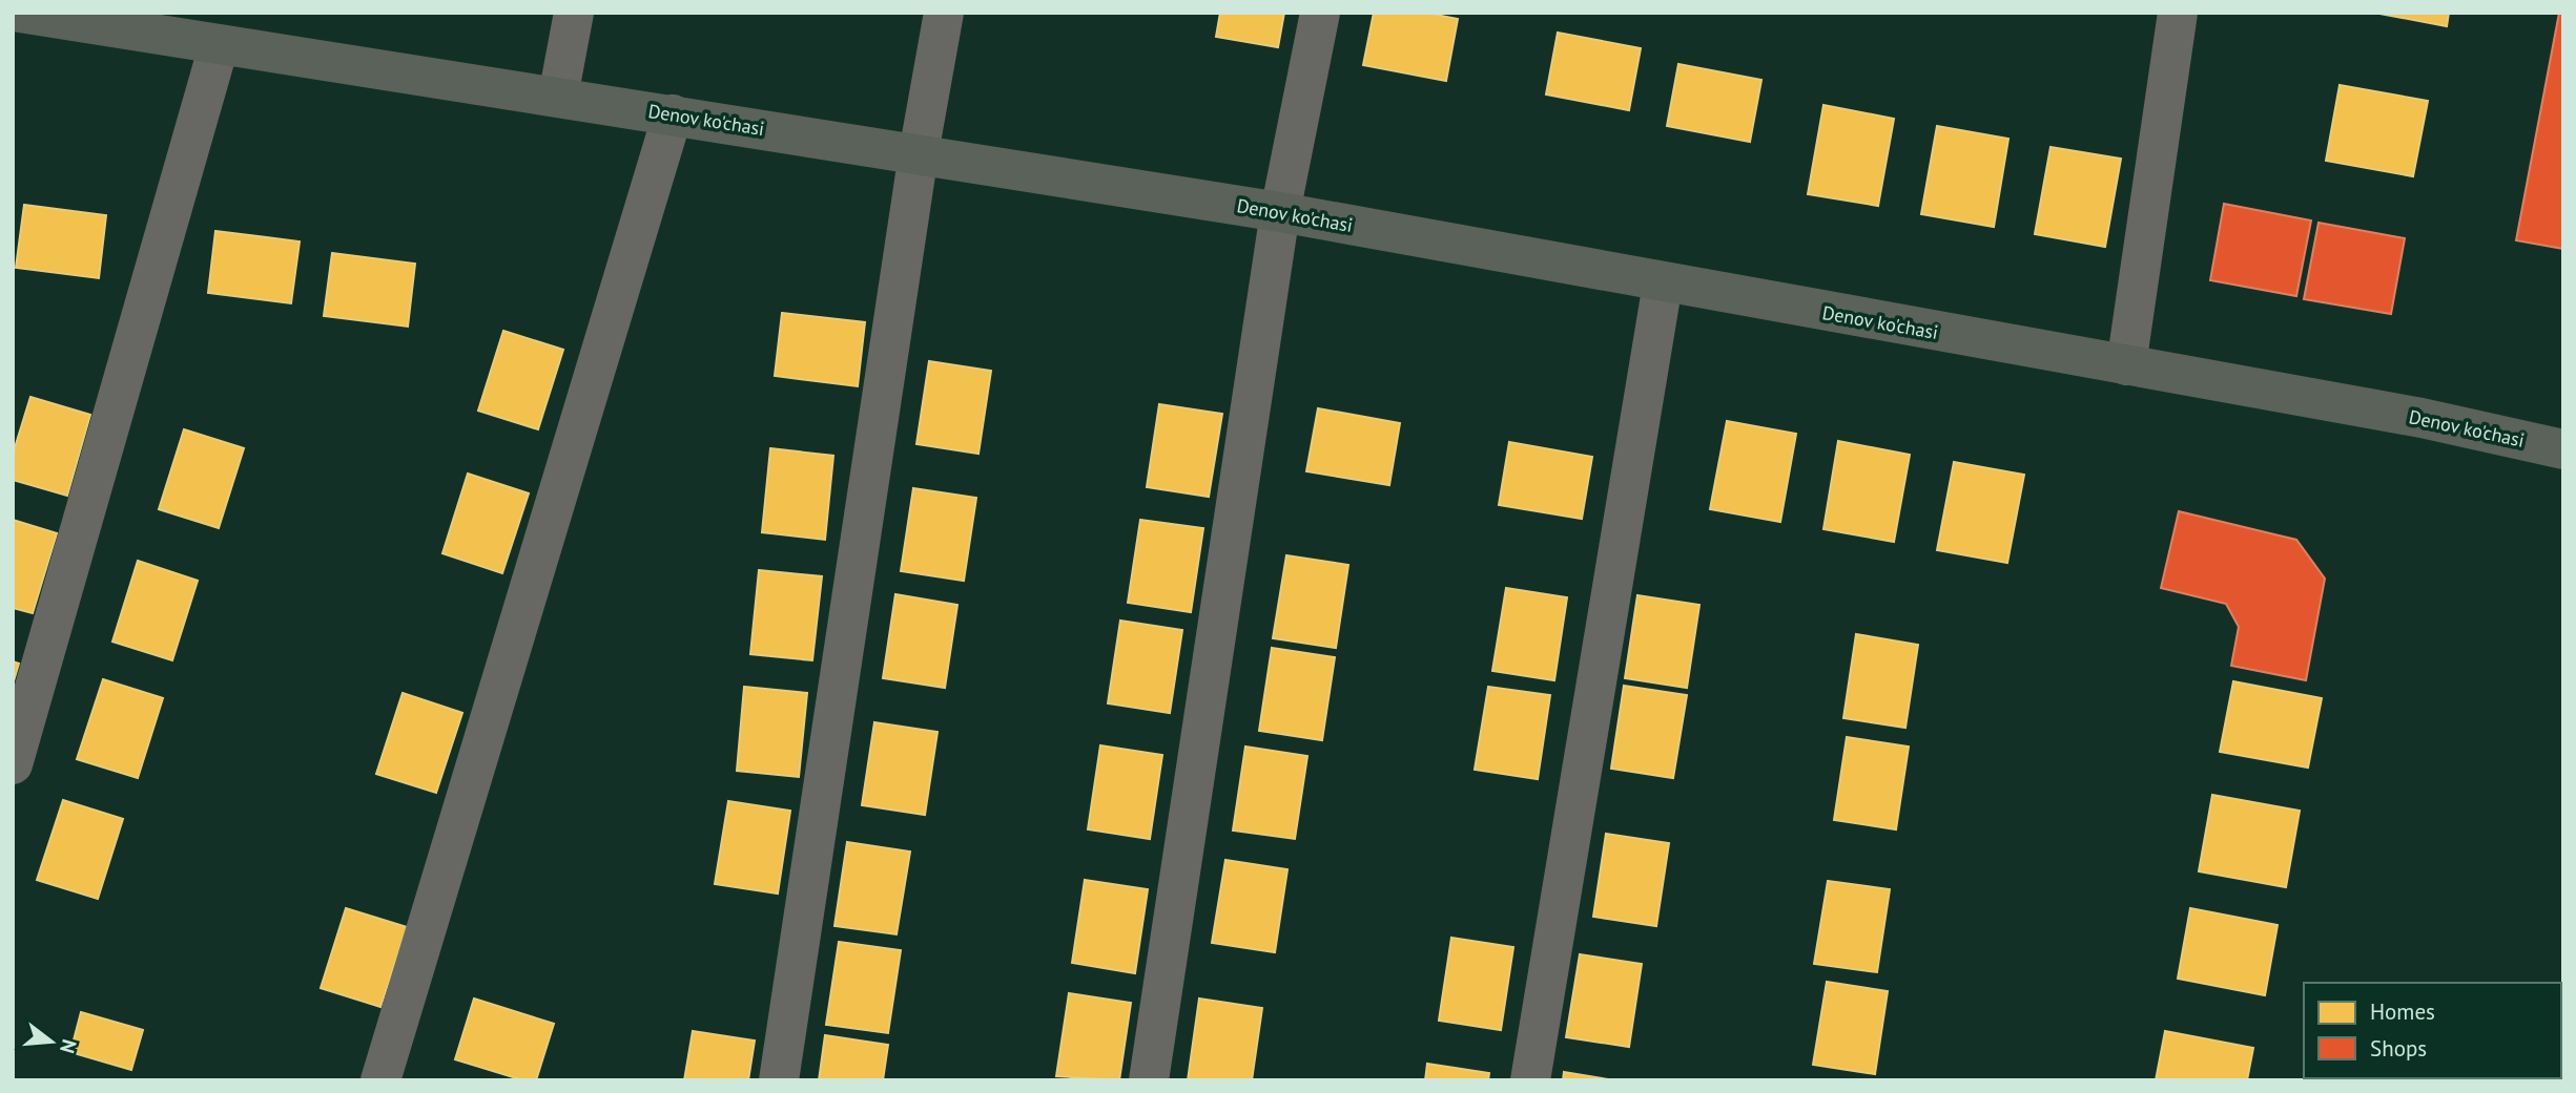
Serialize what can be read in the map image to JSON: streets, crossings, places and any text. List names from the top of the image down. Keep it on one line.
{"streets":{"street":["Denov ko'chasi"]},"legend":["Homes","Shops"],"north":"right"}
